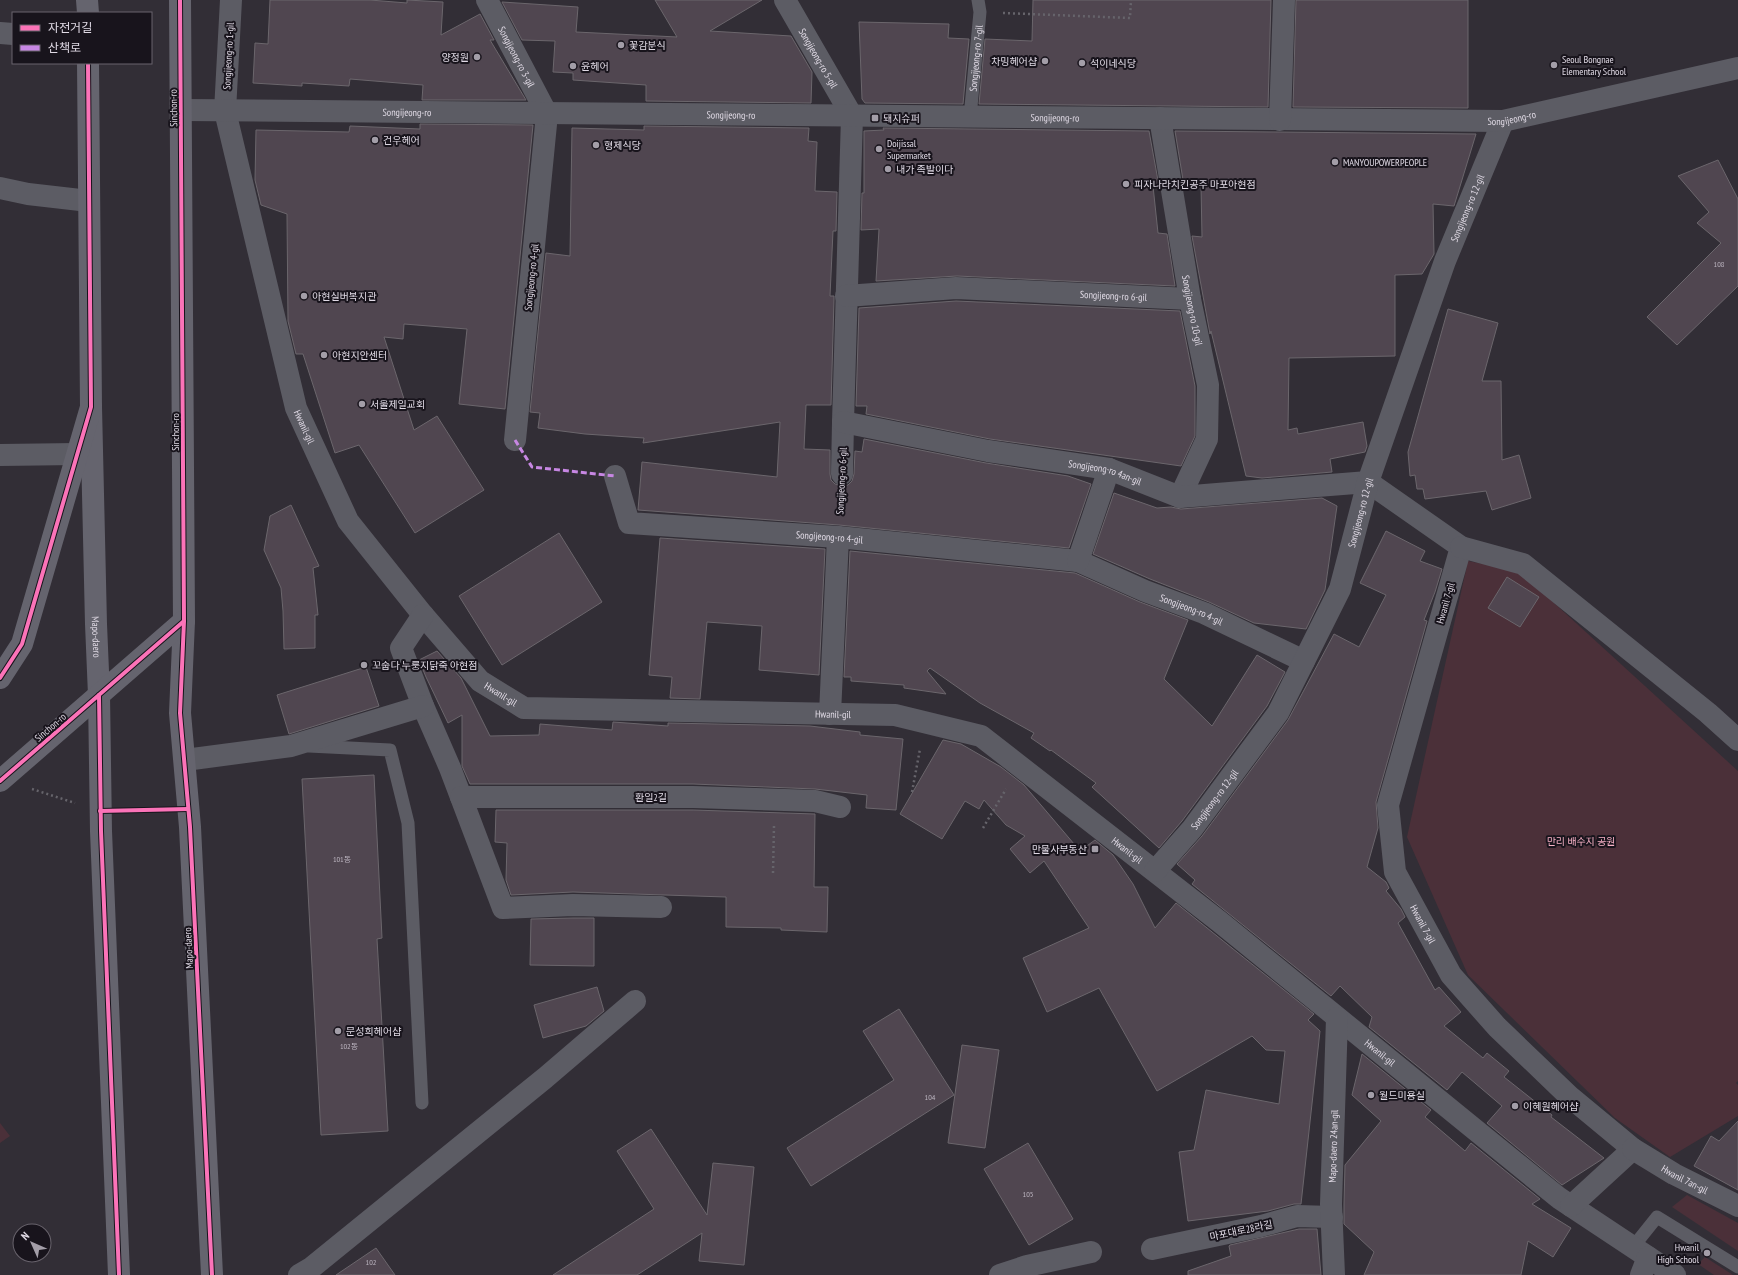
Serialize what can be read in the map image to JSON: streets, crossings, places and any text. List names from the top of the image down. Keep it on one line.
{"streets":{"main road":["Sinchon-ro","Mapo-daero"],"street":["Songijeong-ro 1-gil","Songijeong-ro 3-gil","Songijeong-ro 5-gil","Songijeong-ro","Songijeong-ro 12-gil","Songijeong-ro 4-gil","Songijeong-ro 6-gil","Songijeong-ro 10-gil","Hwanil-gil","Songijeong-ro 4an-gil","Hwanil 7-gil","환일2길","Mapo-daero 24an-gil","Hwanil 7an-gil","마포대로28라길"],"lane":["Songijeong-ro 7-gil"]},"crossings":[["Songijeong-ro 1-gil","Songijeong-ro"],["Songijeong-ro 1-gil","Hwanil-gil"],["Songijeong-ro 3-gil","Songijeong-ro"],["Songijeong-ro 3-gil","Songijeong-ro 4-gil"],["Songijeong-ro 5-gil","Songijeong-ro"],["Songijeong-ro 5-gil","Songijeong-ro 6-gil"],["Songijeong-ro 7-gil","Songijeong-ro"],["Sinchon-ro","Songijeong-ro"],["Sinchon-ro","Mapo-daero"],["Songijeong-ro","Songijeong-ro 12-gil"],["Songijeong-ro","Songijeong-ro 4-gil"],["Songijeong-ro","Songijeong-ro 6-gil"],["Songijeong-ro","Songijeong-ro 10-gil"],["Songijeong-ro","Hwanil-gil"],["Songijeong-ro 12-gil","Songijeong-ro 4-gil"],["Songijeong-ro 12-gil","Hwanil-gil"],["Songijeong-ro 12-gil","Songijeong-ro 4an-gil"],["Songijeong-ro 4-gil","Songijeong-ro 6-gil"],["Songijeong-ro 6-gil","Songijeong-ro 10-gil"],["Songijeong-ro 6-gil","Songijeong-ro 4an-gil"],["Songijeong-ro 10-gil","Songijeong-ro 4an-gil"],["Hwanil-gil","Mapo-daero 24an-gil"],["Hwanil 7-gil","Hwanil 7an-gil"],["Mapo-daero 24an-gil","마포대로28라길"]],"parks":["만리 배수지 공원"],"places":{"other":["꽃감분식","양정원","차밍헤어샵","석이네식당","Seoul Bongnae Elementary School","윤헤어","건우헤어","형제식당","Doijissal Supermarket","MANYOUPOWERPEOPLE","내가 족발이다","피자나라치킨공주 마포아현점","아현실버복지관","아현지안센터","서울제일교회","꼬숩다 누룽지닭죽 아현점","문성희헤어샵","월드미용실","이혜원헤어샵","Hwanil High School"],"transit":["돼지슈퍼","만물사부동산"]},"house_numbers":["108","101동","102동","104","105","102"],"legend":["자전거길","산책로"],"north":"top left"}
